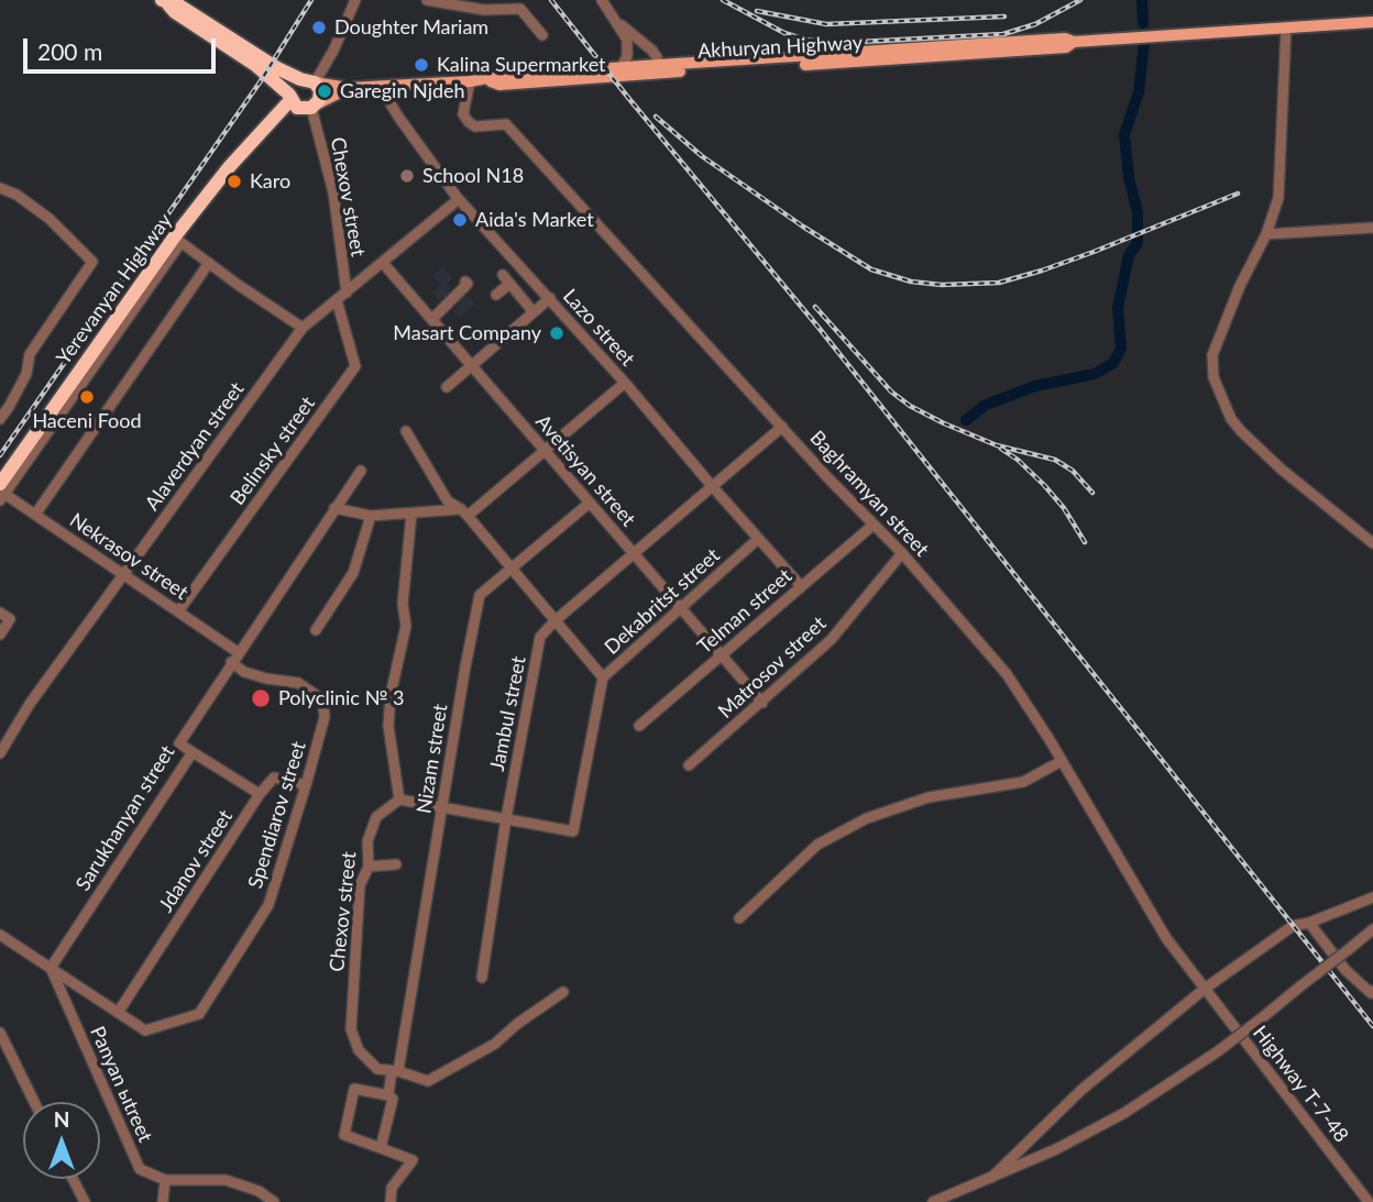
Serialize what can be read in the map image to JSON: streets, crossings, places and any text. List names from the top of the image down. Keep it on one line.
{"streets":{"highway":["Yerevanyan Highway"],"main road":["Akhuryan Highway"],"street":["Chexov street","Lazo street","Alaverdyan street","Belinsky street","Avetisyan street","Baghramyan street","Nekrasov street","Dekabritst street","Telman street","Matrosov street","Jambul street","Nizam street","Spendiarov street","Sarukhanyan street","Jdanov street","Panyan ыtreet","Highway T-7-48"]},"crossings":[["Akhuryan Highway","Chexov street"],["Akhuryan Highway","Yerevanyan Highway"],["Akhuryan Highway","Lazo street"],["Akhuryan Highway","Baghramyan street"],["Chexov street","Yerevanyan Highway"],["Chexov street","Alaverdyan street"],["Chexov street","Nizam street"],["Yerevanyan Highway","Nekrasov street"],["Lazo street","Alaverdyan street"],["Lazo street","Dekabritst street"],["Lazo street","Telman street"],["Lazo street","Jambul street"],["Alaverdyan street","Belinsky street"],["Alaverdyan street","Avetisyan street"],["Alaverdyan street","Nekrasov street"],["Belinsky street","Nekrasov street"],["Avetisyan street","Dekabritst street"],["Avetisyan street","Telman street"],["Avetisyan street","Matrosov street"],["Avetisyan street","Jambul street"],["Avetisyan street","Nizam street"],["Baghramyan street","Telman street"],["Baghramyan street","Matrosov street"],["Baghramyan street","Jambul street"],["Baghramyan street","Highway T-7-48"],["Nekrasov street","Sarukhanyan street"],["Dekabritst street","Jambul street"],["Spendiarov street","Sarukhanyan street"],["Spendiarov street","Jdanov street"],["Spendiarov street","Panyan ыtreet"],["Sarukhanyan street","Panyan ыtreet"]],"places":["Doughter Mariam","Kalina Supermarket","Garegin Njdeh","School N18","Karo","Aida's Market","Masart Company","Haceni Food","Polyclinic № 3"],"scale_bar":"200 m","north":"top"}
